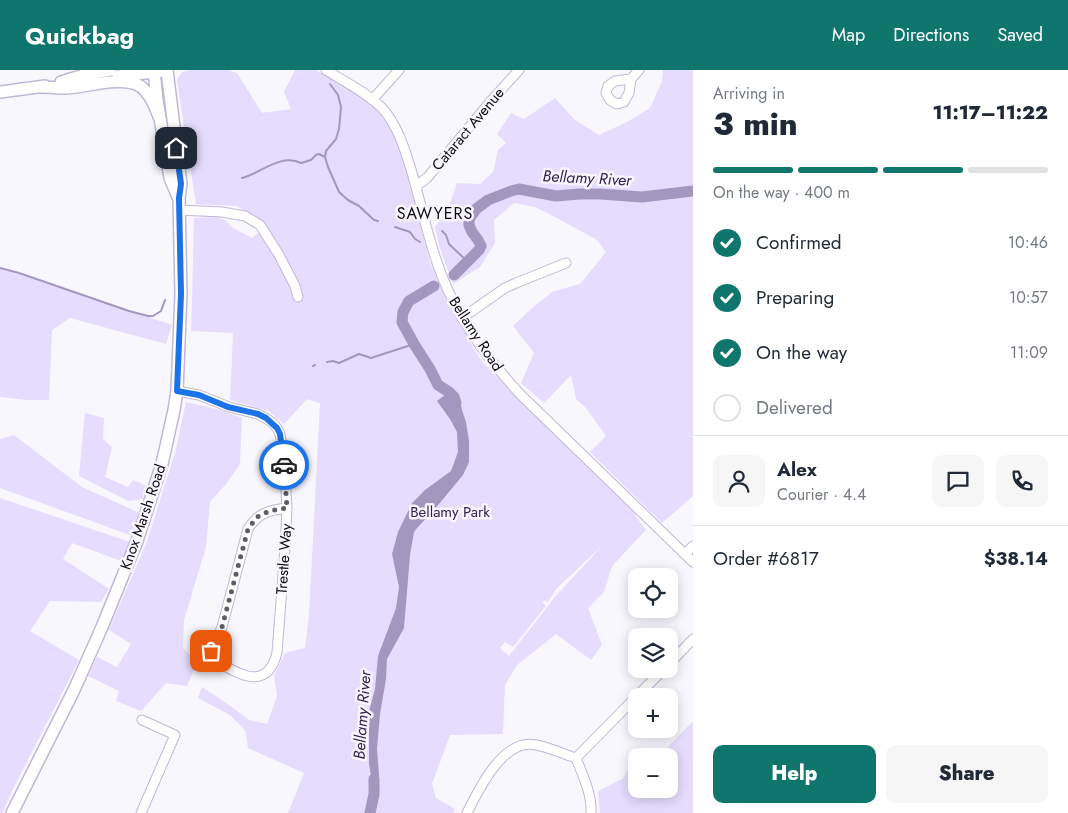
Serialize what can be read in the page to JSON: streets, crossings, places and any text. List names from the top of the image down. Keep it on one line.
{"streets":{"main road":["Knox Marsh Road"],"street":["Cataract Avenue","Bellamy Road","Trestle Way"]},"crossings":[["Cataract Avenue","Bellamy Road"],["Knox Marsh Road","Trestle Way"]],"districts":["SAWYERS"],"water":["Bellamy River"],"parks":["Bellamy Park"],"page":{"header":"Quickbag","nav":["Map","Directions","Saved"],"heading":["3 min","Arriving in","11:17–11:22"],"panel":["Alex","Courier · 4.4","Order #6817","$38.14"],"bar":"On the way · 400 m","list":[["Confirmed","10:46"],["Preparing","10:57"],["On the way","11:09"],"Delivered"],"map_buttons":["+","−"],"buttons":["Help","Share"]}}
